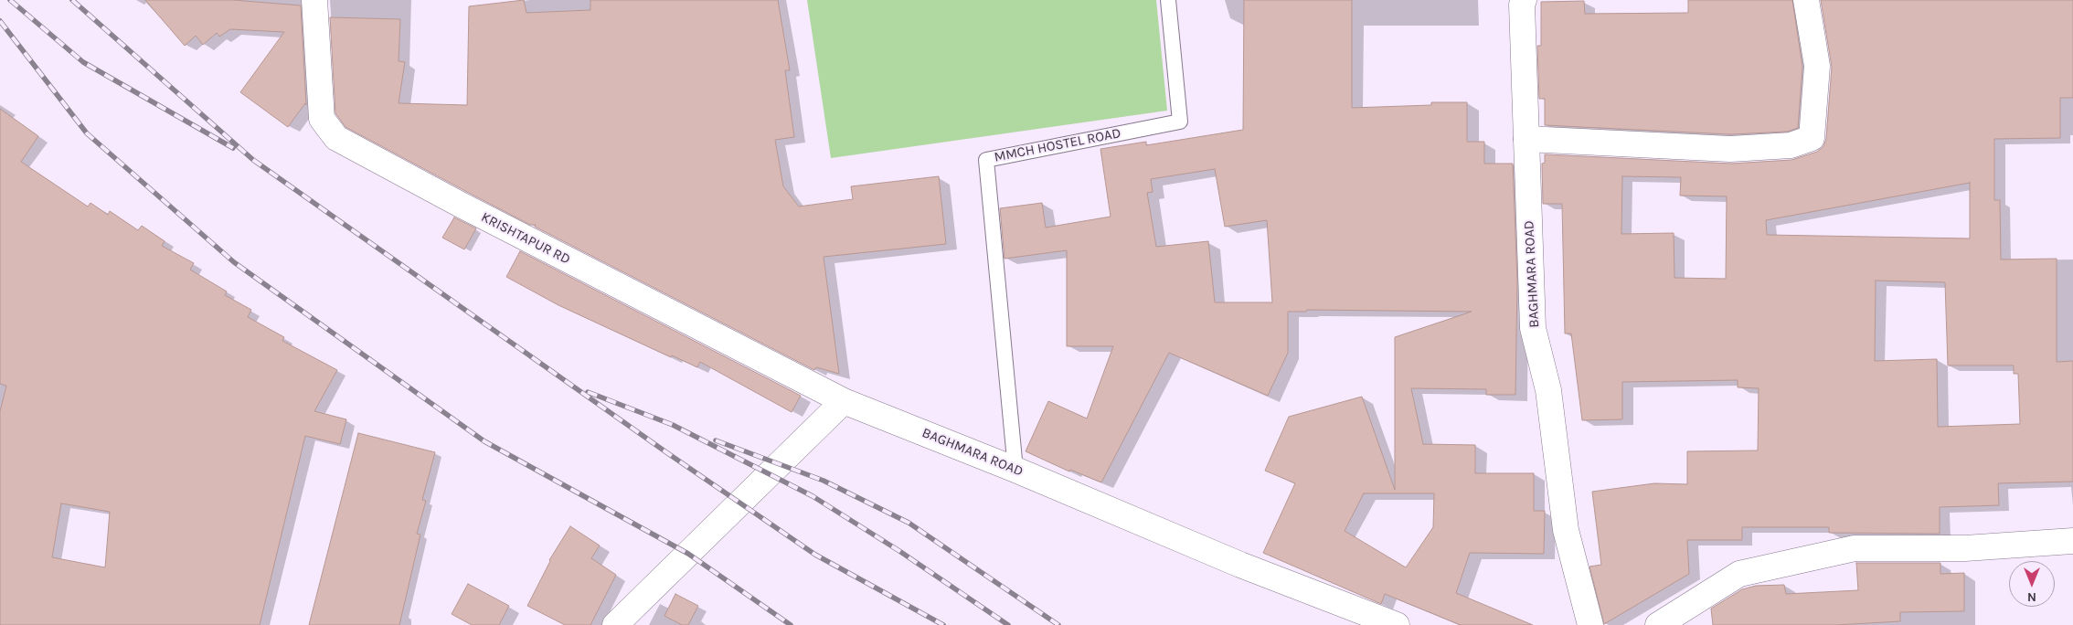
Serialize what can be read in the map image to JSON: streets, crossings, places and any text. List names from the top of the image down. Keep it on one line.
{"streets":{"street":["KRISHTAPUR RD","BAGHMARA ROAD"],"lane":["MMCH HOSTEL ROAD"]},"crossings":[["MMCH HOSTEL ROAD","BAGHMARA ROAD"],["KRISHTAPUR RD","BAGHMARA ROAD"]],"north":"bottom"}
